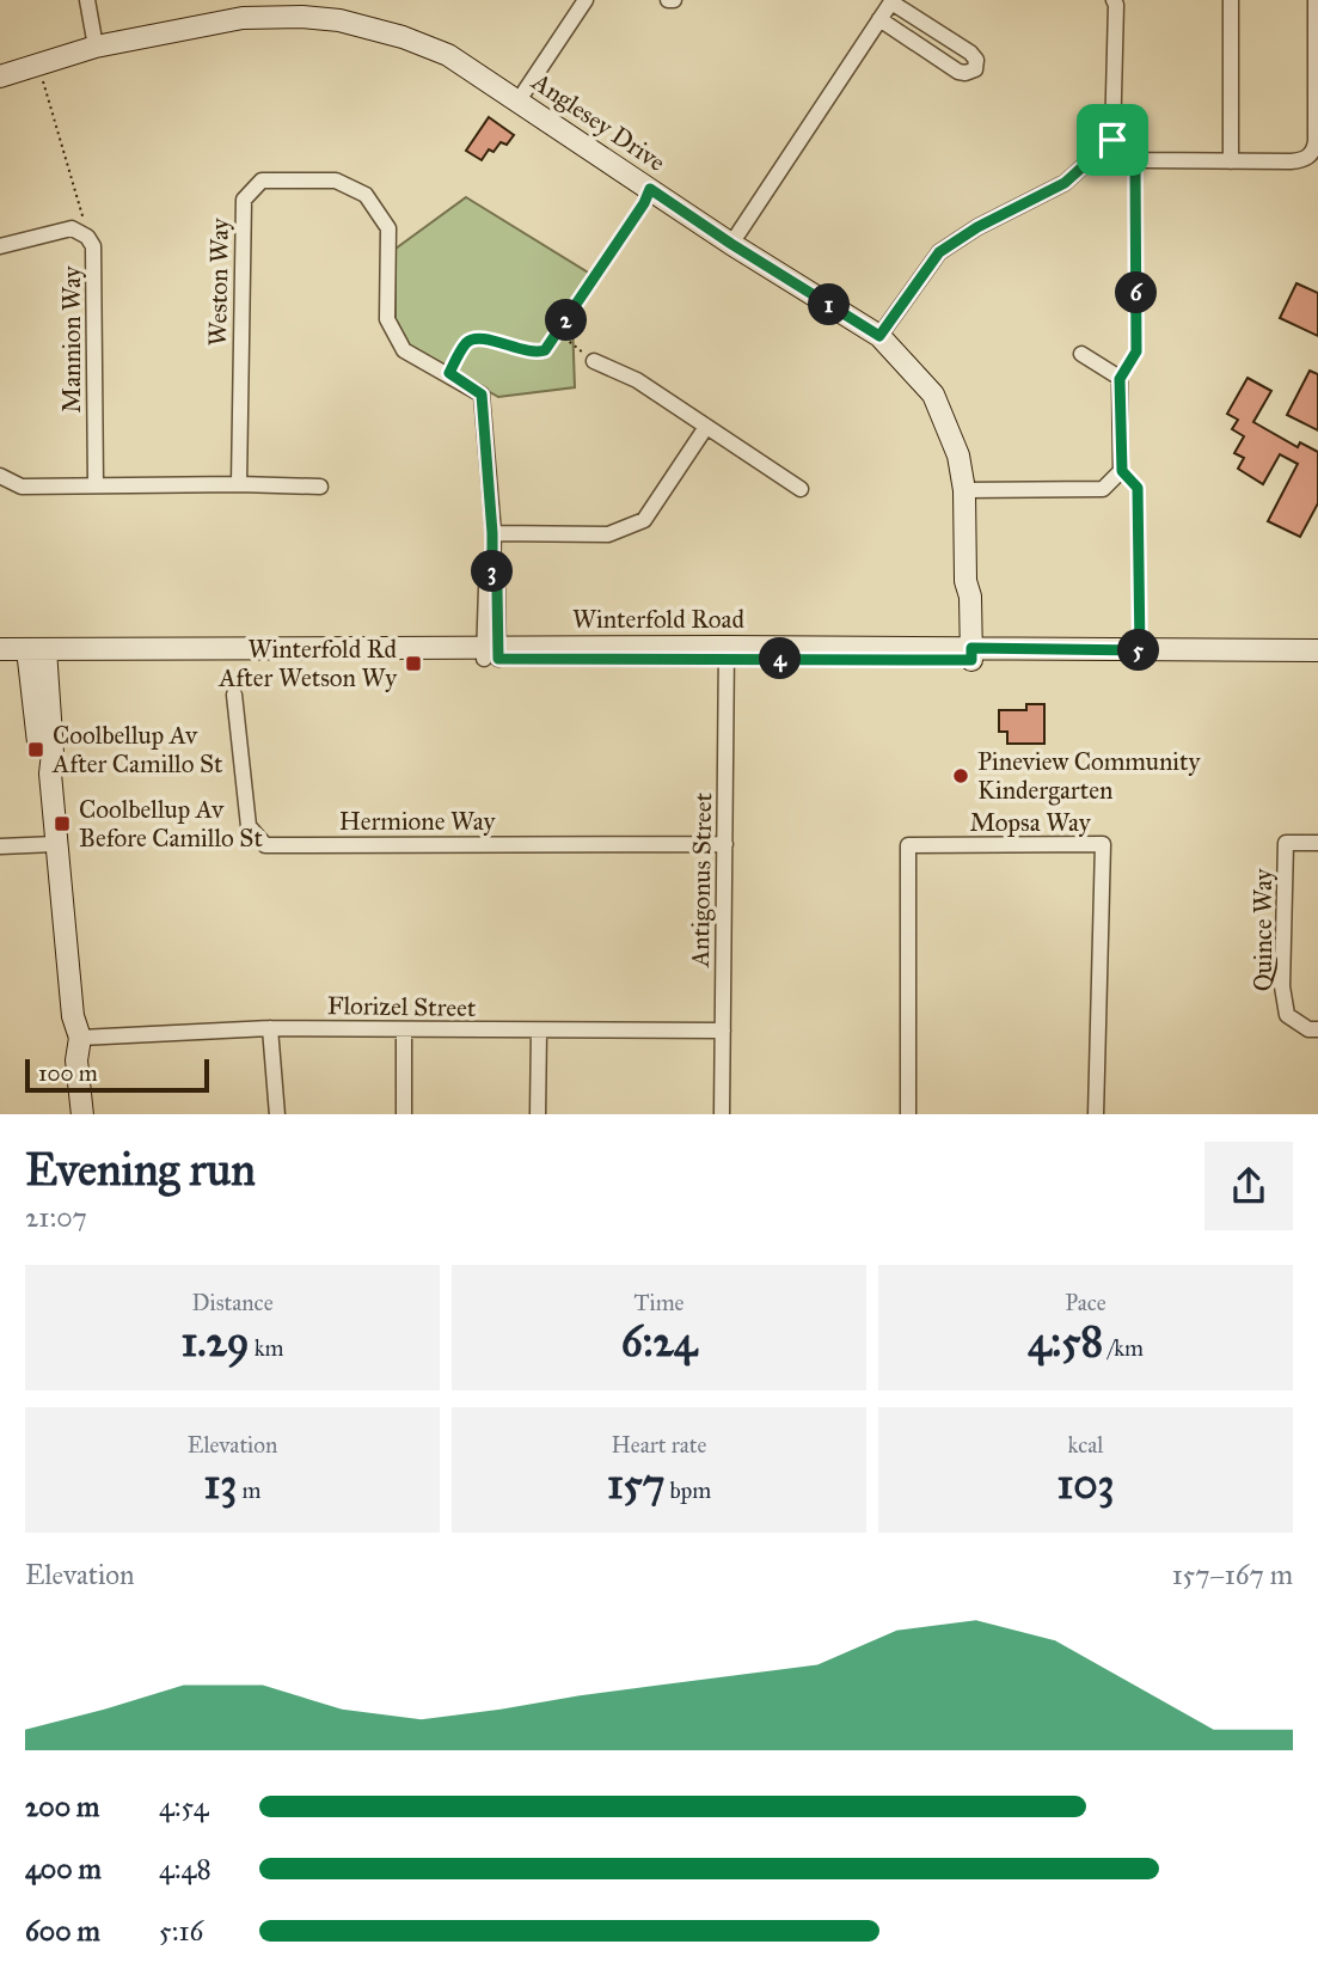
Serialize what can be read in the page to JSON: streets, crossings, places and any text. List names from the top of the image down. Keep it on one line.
{"streets":{"street":["Anglesey Drive","Weston Way","Mannion Way","Winterfold Road","Hermione Way","Mopsa Way","Antigonus Street","Quince Way","Florizel Street"]},"crossings":[["Anglesey Drive","Winterfold Road"],["Weston Way","Winterfold Road"],["Winterfold Road","Antigonus Street"],["Hermione Way","Antigonus Street"],["Antigonus Street","Florizel Street"]],"places":{"transit":["Winterfold Rd After Wetson Wy","Coolbellup Av After Camillo St","Coolbellup Av Before Camillo St"],"other":["Pineview Community Kindergarten"]},"scale_bar":"100 m","page":{"pins":["6","1","2","3","5","4"],"scale":"100 m","heading":["Evening run","21:07"],"stats":[["Distance","1.29 km"],["Time","6:24"],["Pace","4:58 /km"],["Elevation","13 m"],["Heart rate","157 bpm"],["kcal","103"]],"chart":["Elevation","157–167 m"],"list":[{"name":"200 m","note":"4:54"},{"name":"400 m","note":"4:48"},{"name":"600 m","note":"5:16"}]}}
